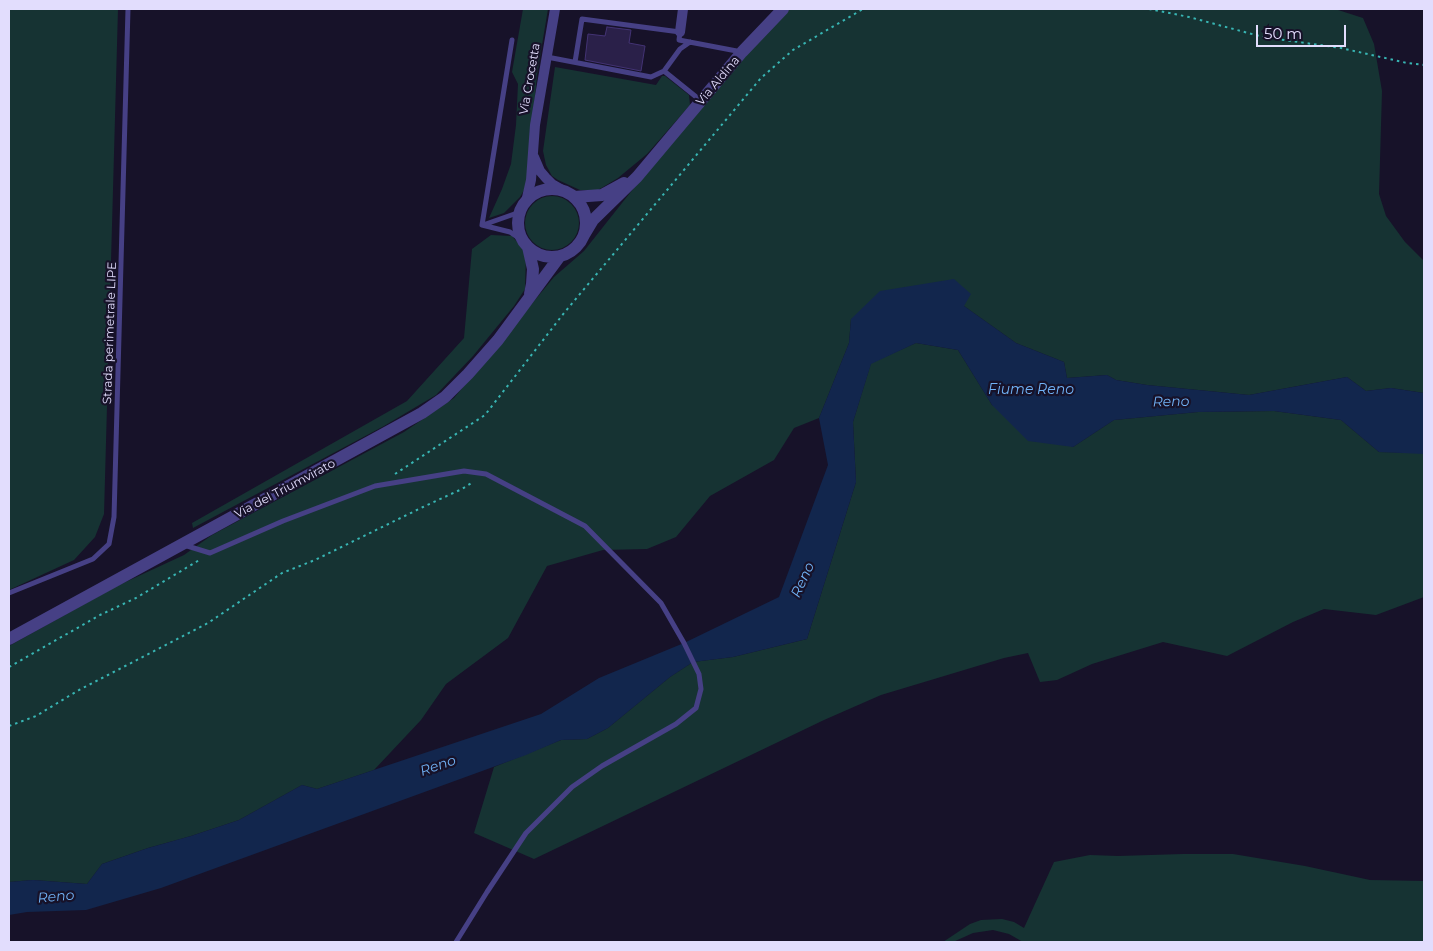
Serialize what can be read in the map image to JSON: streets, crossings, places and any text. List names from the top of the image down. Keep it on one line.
{"streets":{"street":["Via Crocetta","Via Aldina","Via del Triumvirato"],"lane":["Strada perimetrale LIPE"]},"crossings":[["Via Crocetta","Via Aldina"],["Via Crocetta","Via del Triumvirato"],["Via Aldina","Via del Triumvirato"]],"water":["Fiume Reno","Reno"],"scale_bar":"50 m"}
